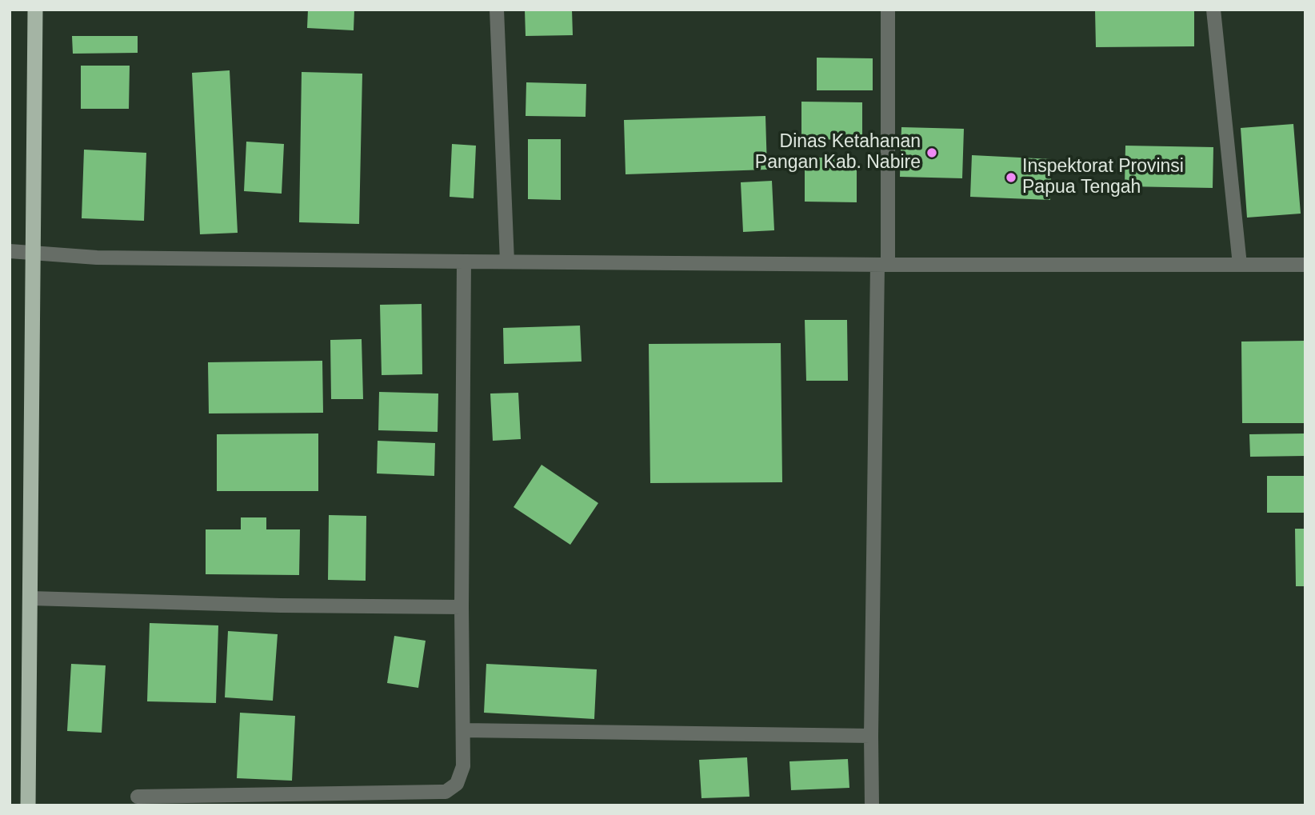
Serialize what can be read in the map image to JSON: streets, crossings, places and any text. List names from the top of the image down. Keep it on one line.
{"places":["Dinas Ketahanan Pangan Kab. Nabire","Inspektorat Provinsi Papua Tengah"]}
